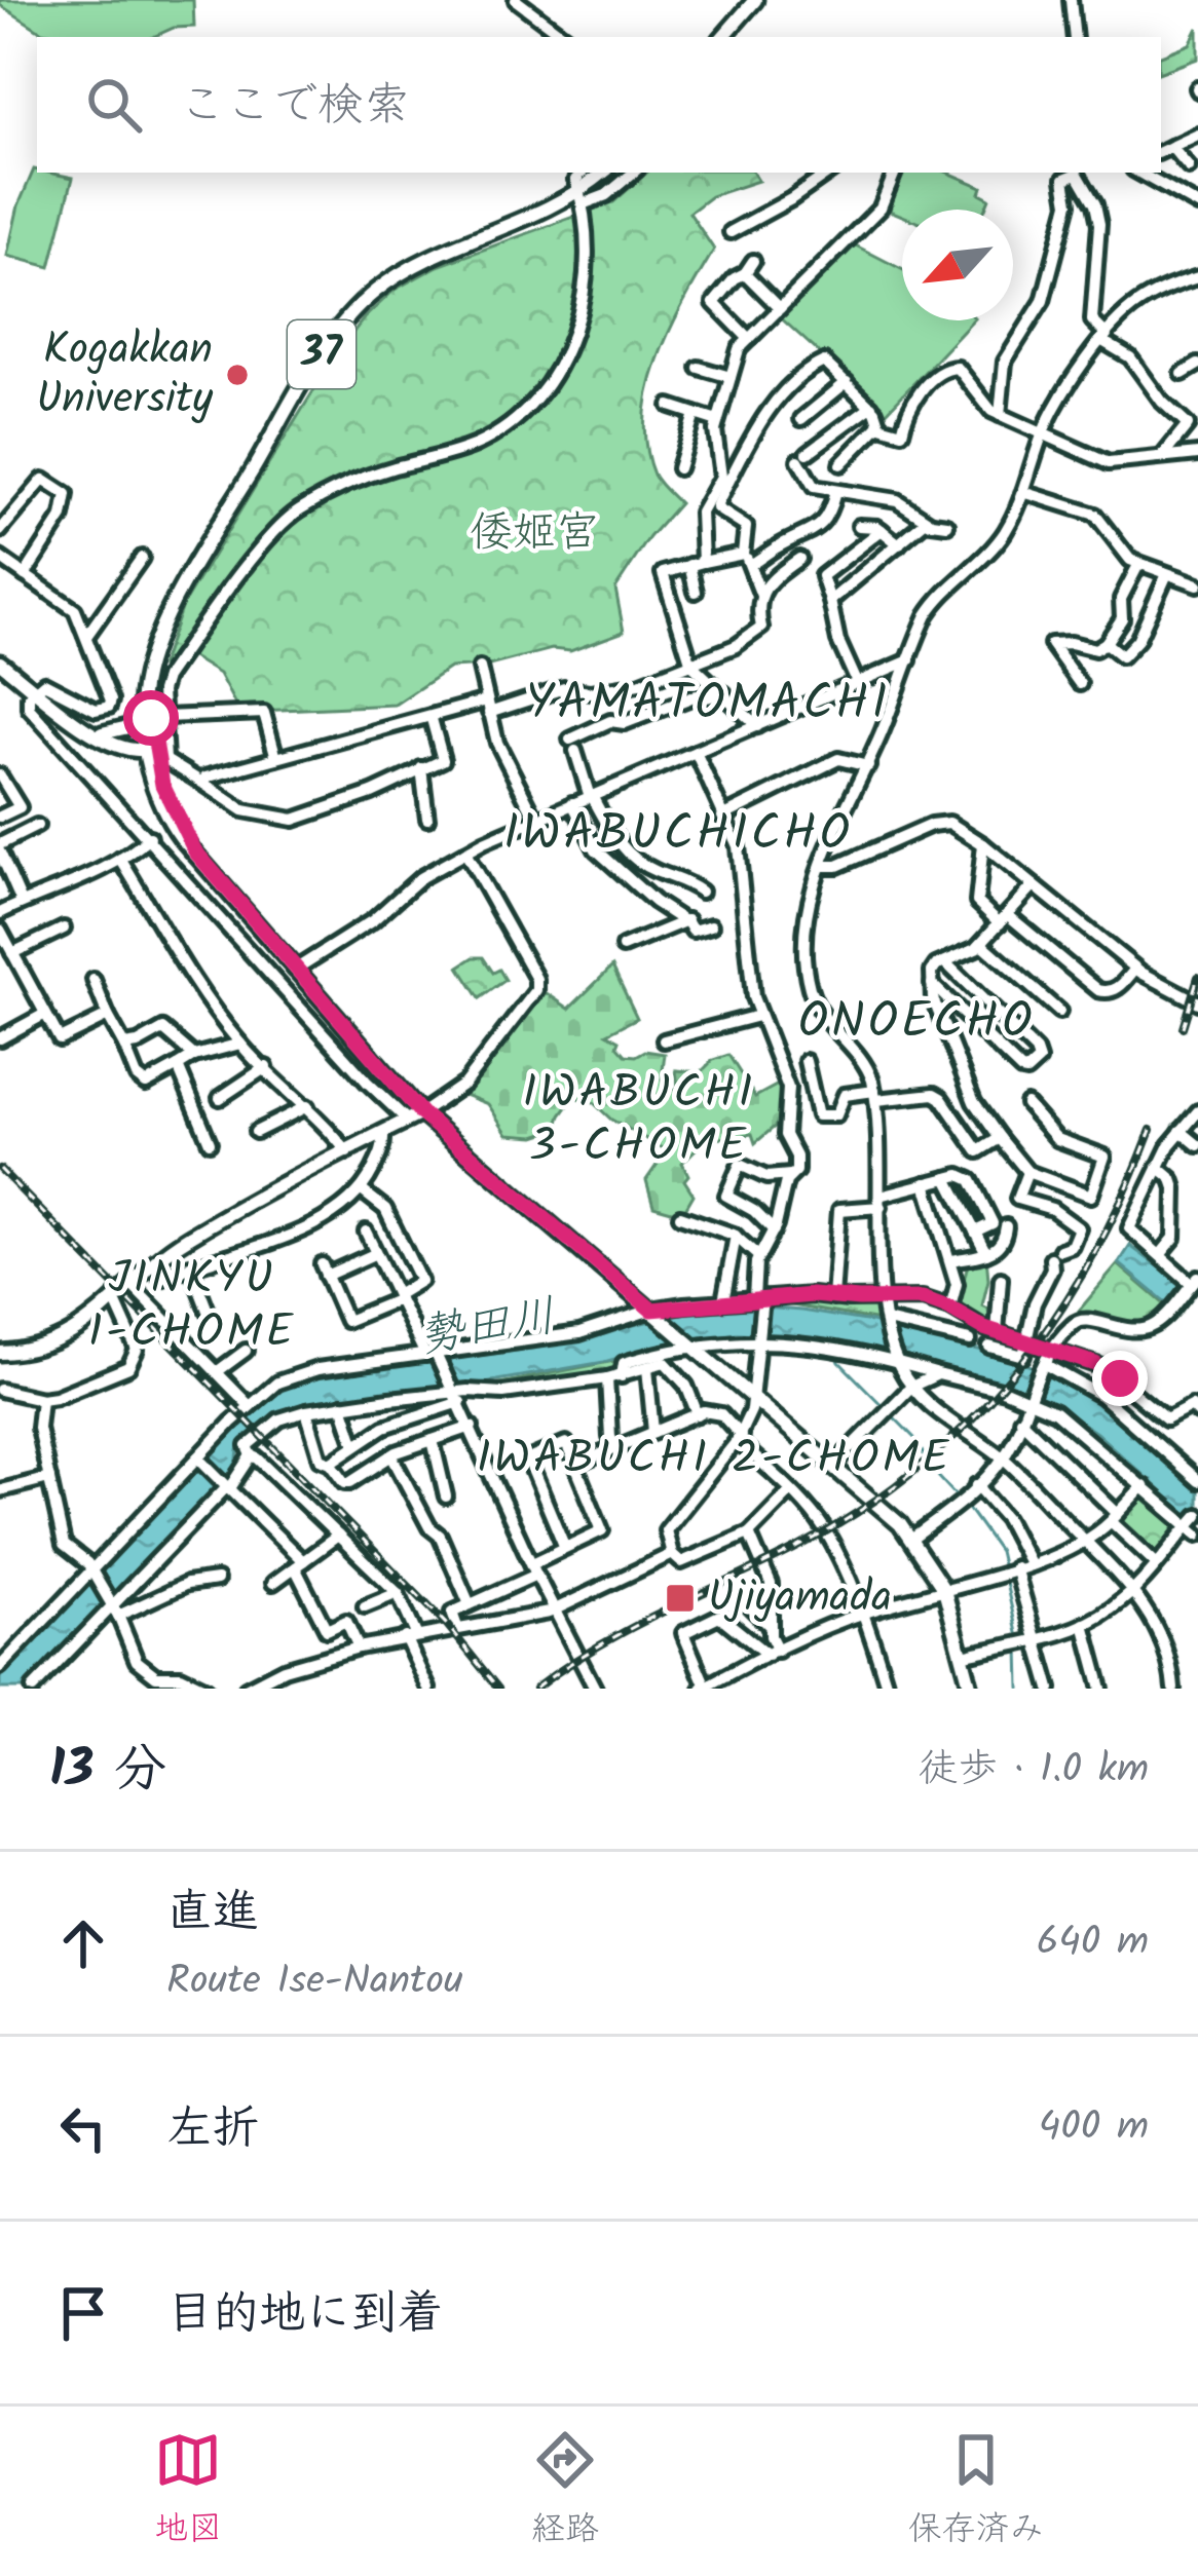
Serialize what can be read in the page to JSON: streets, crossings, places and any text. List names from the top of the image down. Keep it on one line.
{"streets":{"main road":["37"]},"districts":["YAMATOMACHI","IWABUCHICHO","ONOECHO","IWABUCHI 3-CHOME","JINKYU 1-CHOME","IWABUCHI 2-CHOME"],"water":["勢田川"],"parks":["倭姬宮"],"places":{"other":["Kogakkan University"],"transit":["Ujiyamada"]},"north":"bottom left","page":{"search":"ここで検索","heading":["13 分","徒歩 · 1.0 km"],"list":[["直進","Route Ise-Nantou","640 m"],["左折","400 m"],"目的地に到着"],"nav":["地図","経路","保存済み"]}}
